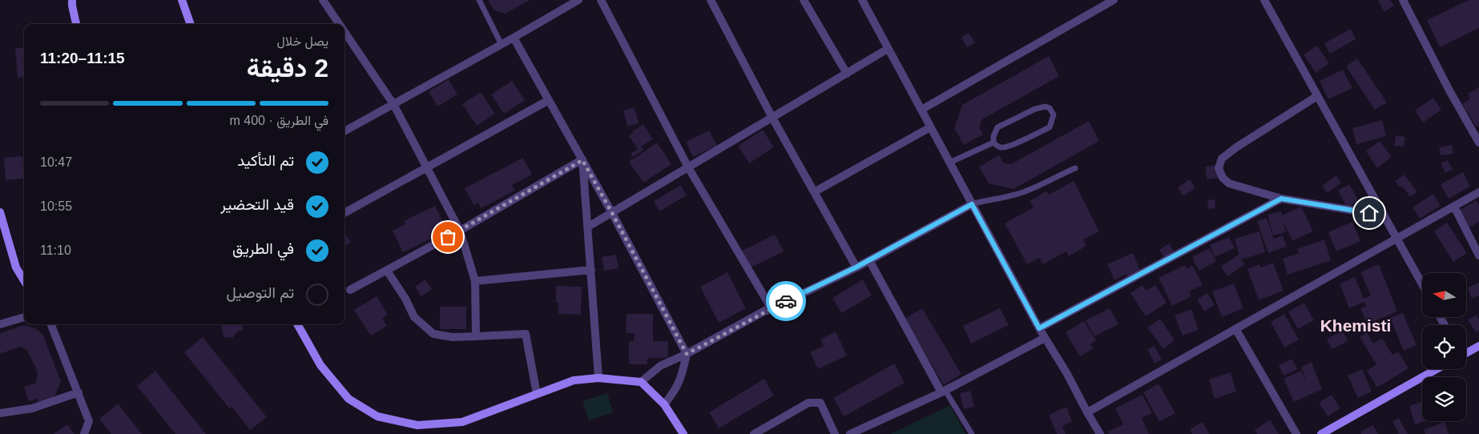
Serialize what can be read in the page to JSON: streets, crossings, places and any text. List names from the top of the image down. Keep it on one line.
{"districts":["Khemisti"],"north":"left","page":{"heading":["2 دقيقة","يصل خلال","11:15–11:20"],"bar":"في الطريق · 400 m","list":[["تم التأكيد","10:47"],["قيد التحضير","10:55"],["في الطريق","11:10"],"تم التوصيل"]}}
